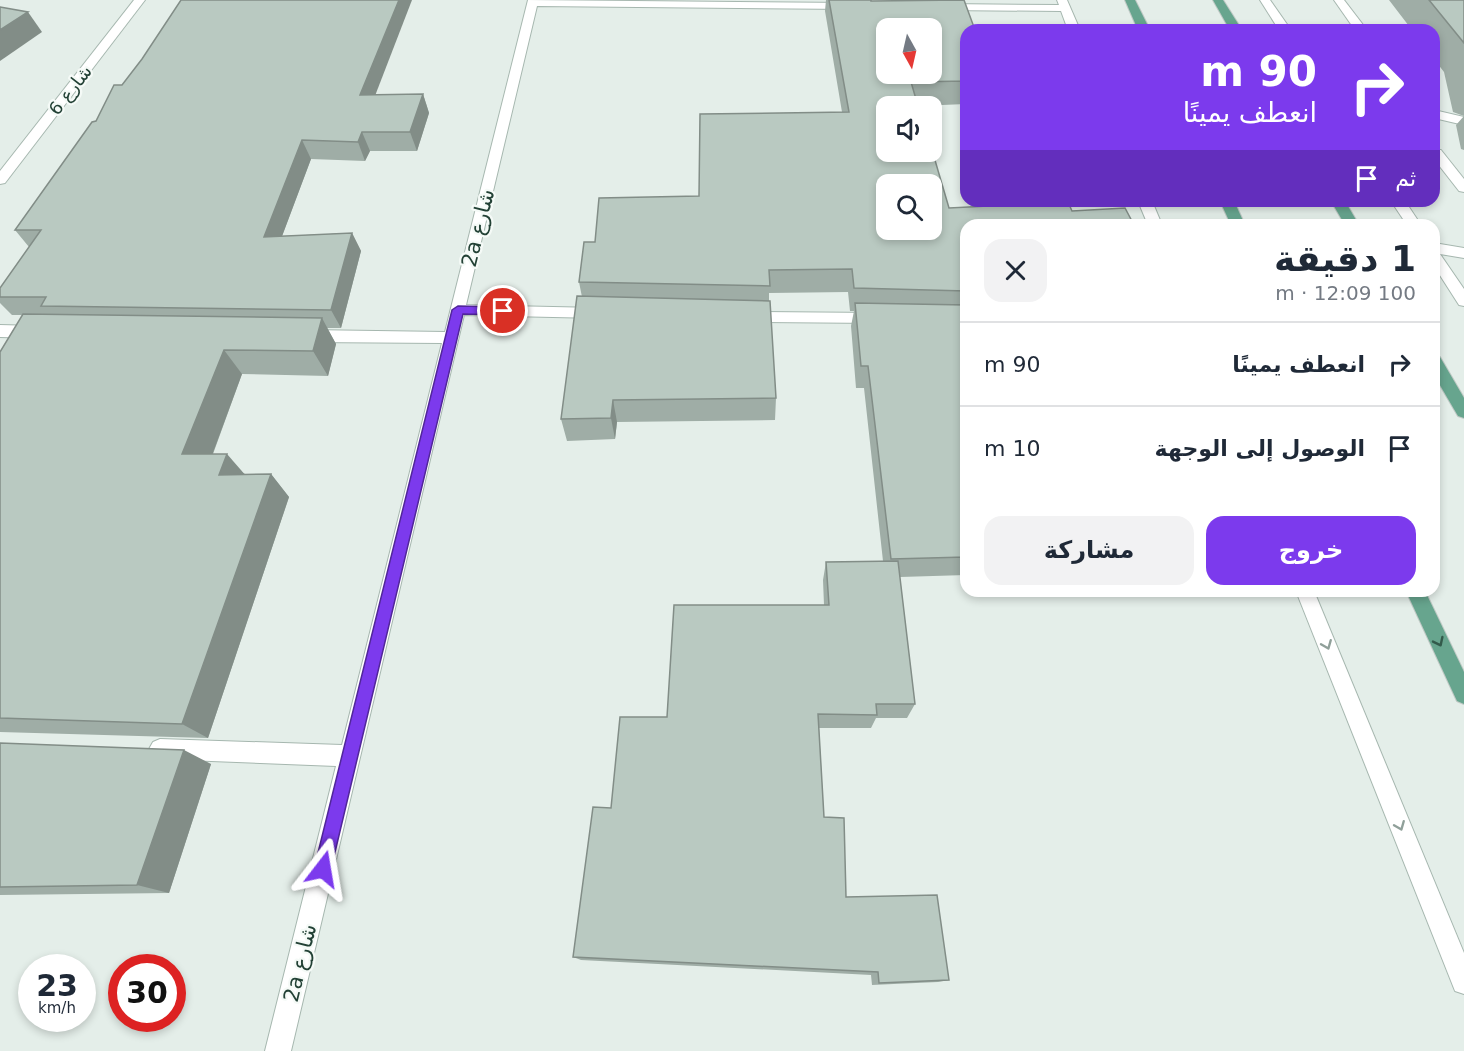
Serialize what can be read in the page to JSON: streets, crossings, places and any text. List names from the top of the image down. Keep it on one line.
{"streets":{"street":["شارع 6","2a شارع"]},"north":"bottom","page":{"turn":["90 m","انعطف يمينًا"],"then":"ثم","heading":["1 دقيقة","100 m · 12:09"],"list":[{"name":"انعطف يمينًا","value":"90 m"},{"name":"الوصول إلى الوجهة","value":"10 m"}],"buttons":["خروج","مشاركة"],"speed":"23 km/h","limit":"30"}}
